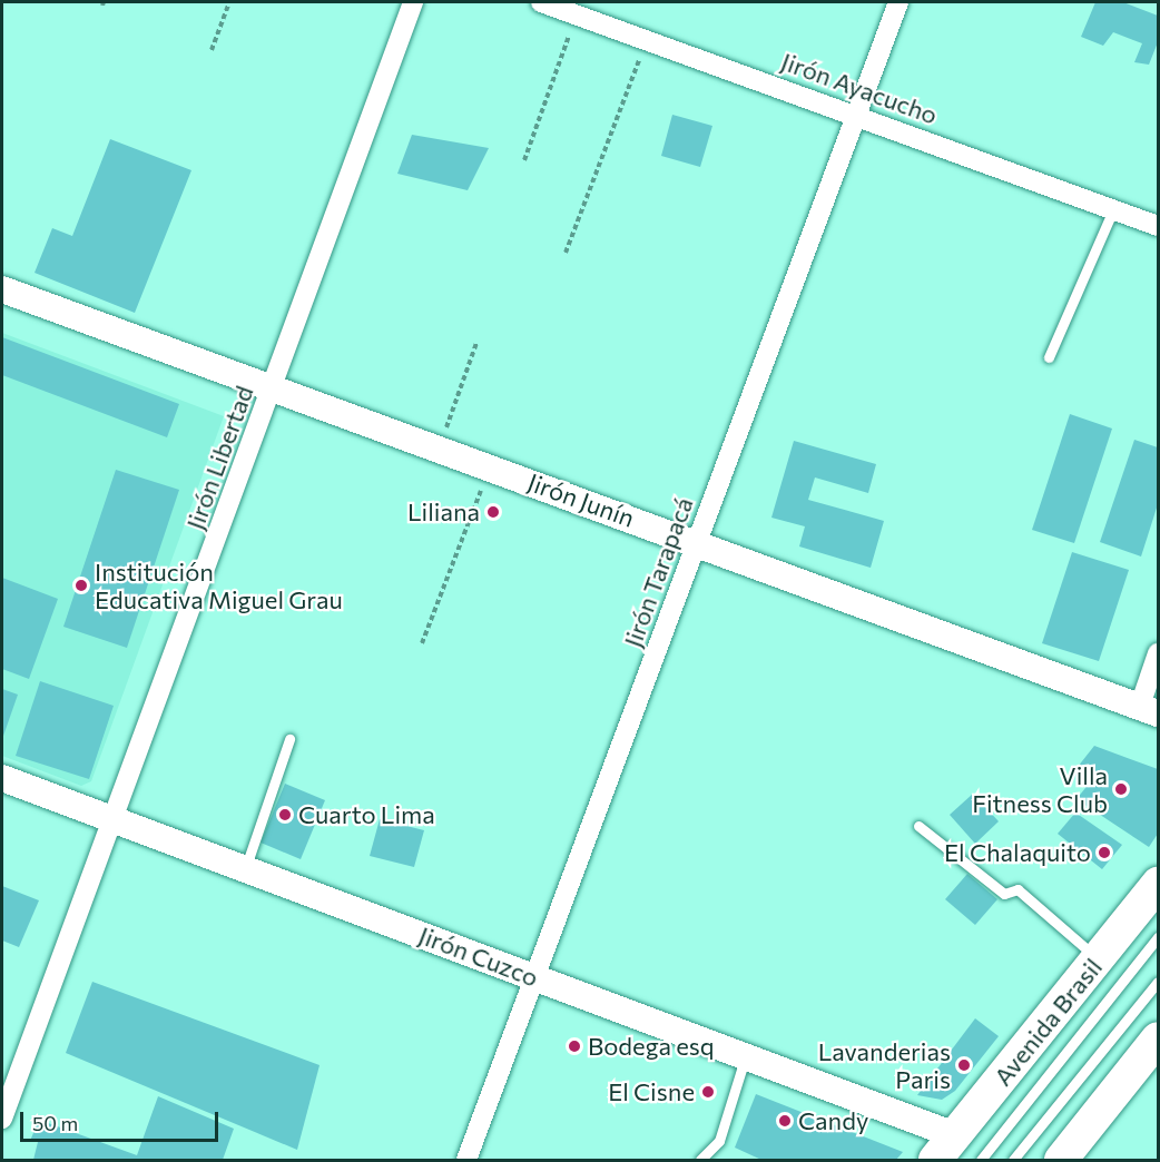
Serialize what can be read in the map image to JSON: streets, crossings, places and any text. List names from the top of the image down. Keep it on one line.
{"streets":{"main road":["Avenida Brasil"],"street":["Jirón Ayacucho","Jirón Libertad","Jirón Junín","Jirón Tarapacá","Jirón Cuzco"]},"crossings":[["Jirón Ayacucho","Jirón Tarapacá"],["Jirón Libertad","Jirón Junín"],["Jirón Libertad","Jirón Cuzco"],["Jirón Junín","Jirón Tarapacá"],["Jirón Tarapacá","Jirón Cuzco"],["Jirón Cuzco","Avenida Brasil"]],"places":["Liliana","Institución Educativa Miguel Grau","Villa Fitness Club","Cuarto Lima","El Chalaquito","Bodega esq","Lavanderias Paris","El Cisne","Candy"],"scale_bar":"50 m"}
